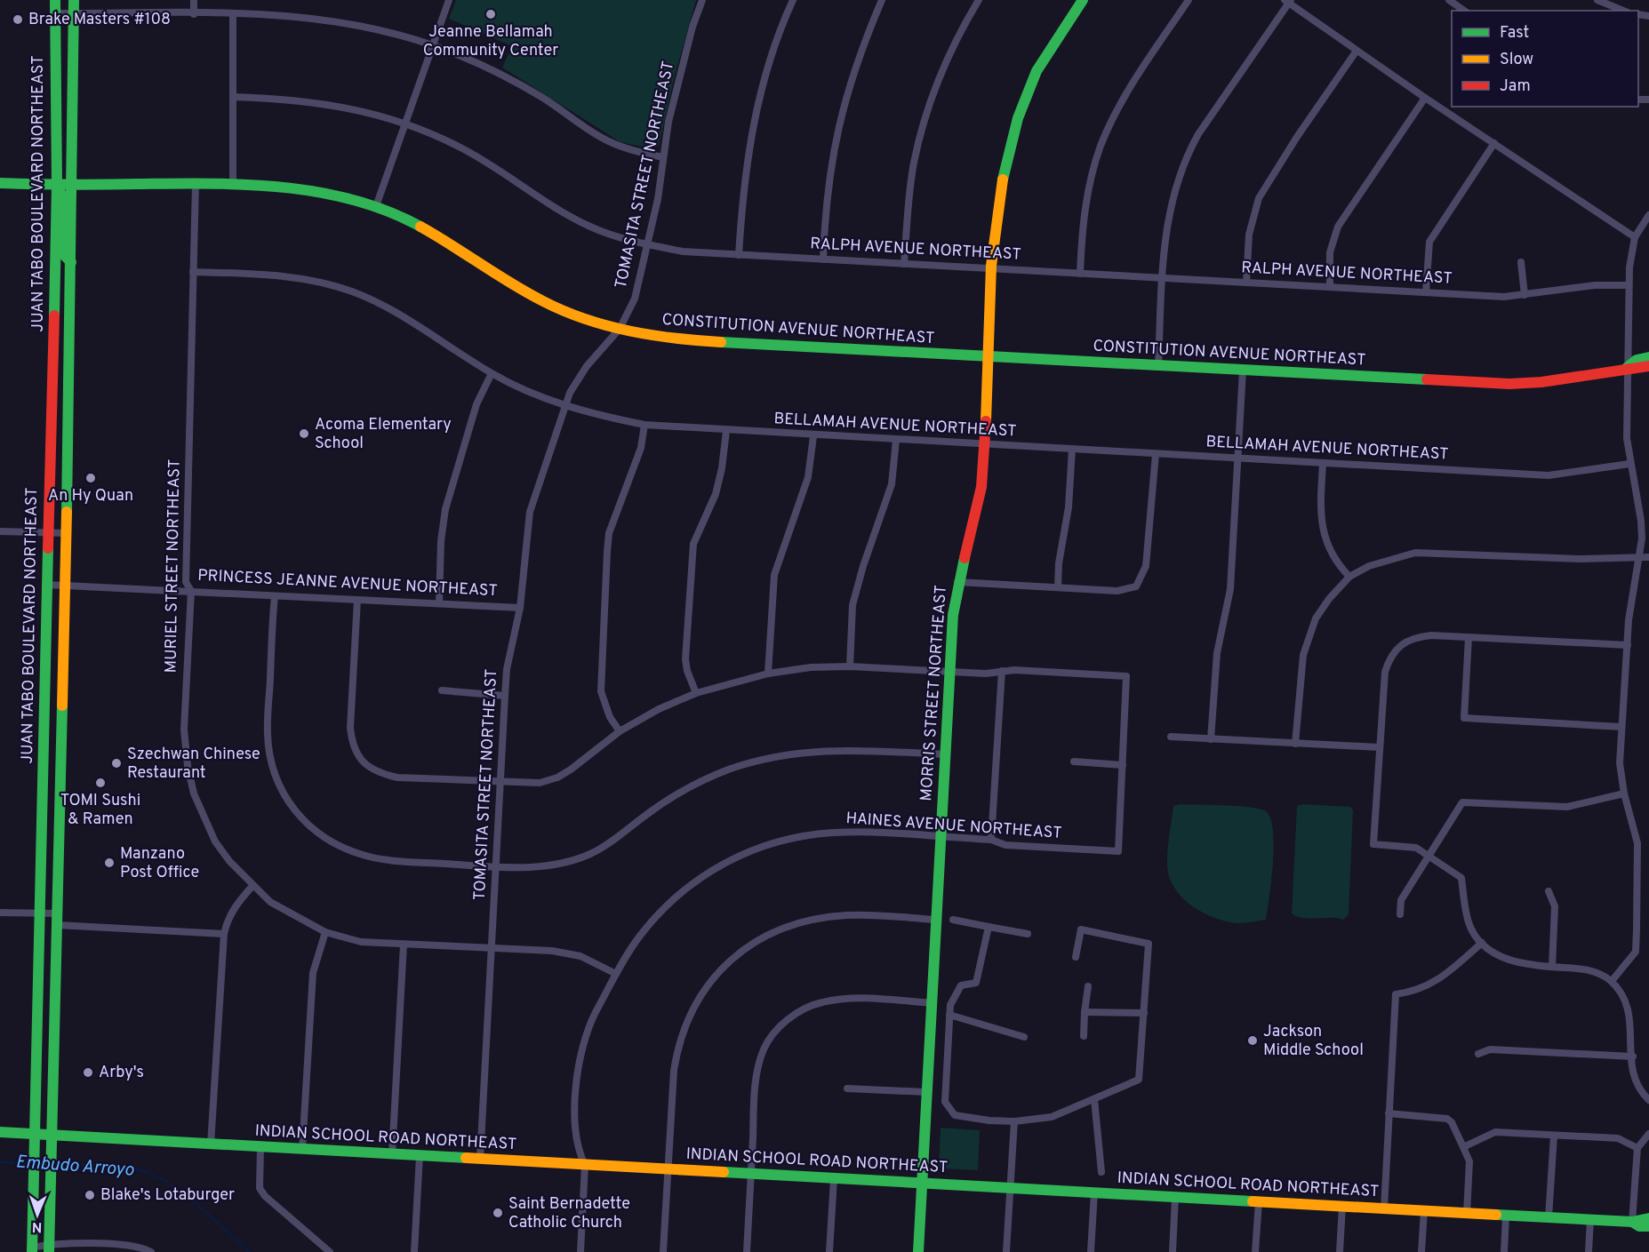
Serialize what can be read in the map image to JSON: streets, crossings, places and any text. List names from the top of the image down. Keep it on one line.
{"streets":{"street":["TOMASITA STREET NORTHEAST","JUAN TABO BOULEVARD NORTHEAST","RALPH AVENUE NORTHEAST","CONSTITUTION AVENUE NORTHEAST","BELLAMAH AVENUE NORTHEAST","MURIEL STREET NORTHEAST","PRINCESS JEANNE AVENUE NORTHEAST","MORRIS STREET NORTHEAST","HAINES AVENUE NORTHEAST","INDIAN SCHOOL ROAD NORTHEAST"]},"crossings":[["TOMASITA STREET NORTHEAST","RALPH AVENUE NORTHEAST"],["TOMASITA STREET NORTHEAST","CONSTITUTION AVENUE NORTHEAST"],["TOMASITA STREET NORTHEAST","BELLAMAH AVENUE NORTHEAST"],["TOMASITA STREET NORTHEAST","PRINCESS JEANNE AVENUE NORTHEAST"],["TOMASITA STREET NORTHEAST","INDIAN SCHOOL ROAD NORTHEAST"],["JUAN TABO BOULEVARD NORTHEAST","CONSTITUTION AVENUE NORTHEAST"],["JUAN TABO BOULEVARD NORTHEAST","PRINCESS JEANNE AVENUE NORTHEAST"],["JUAN TABO BOULEVARD NORTHEAST","INDIAN SCHOOL ROAD NORTHEAST"],["RALPH AVENUE NORTHEAST","MORRIS STREET NORTHEAST"],["CONSTITUTION AVENUE NORTHEAST","MURIEL STREET NORTHEAST"],["CONSTITUTION AVENUE NORTHEAST","MORRIS STREET NORTHEAST"],["BELLAMAH AVENUE NORTHEAST","MURIEL STREET NORTHEAST"],["BELLAMAH AVENUE NORTHEAST","MORRIS STREET NORTHEAST"],["MURIEL STREET NORTHEAST","PRINCESS JEANNE AVENUE NORTHEAST"],["MORRIS STREET NORTHEAST","HAINES AVENUE NORTHEAST"],["MORRIS STREET NORTHEAST","INDIAN SCHOOL ROAD NORTHEAST"],["HAINES AVENUE NORTHEAST","INDIAN SCHOOL ROAD NORTHEAST"]],"water":["Embudo Arroyo"],"places":["Jeanne Bellamah Community Center","Brake Masters #108","Acoma Elementary School","An Hy Quan","Szechwan Chinese Restaurant","TOMI Sushi & Ramen","Manzano Post Office","Jackson Middle School","Arby's","Blake's Lotaburger","Saint Bernadette Catholic Church"],"legend":["Fast","Slow","Jam"],"north":"bottom"}
